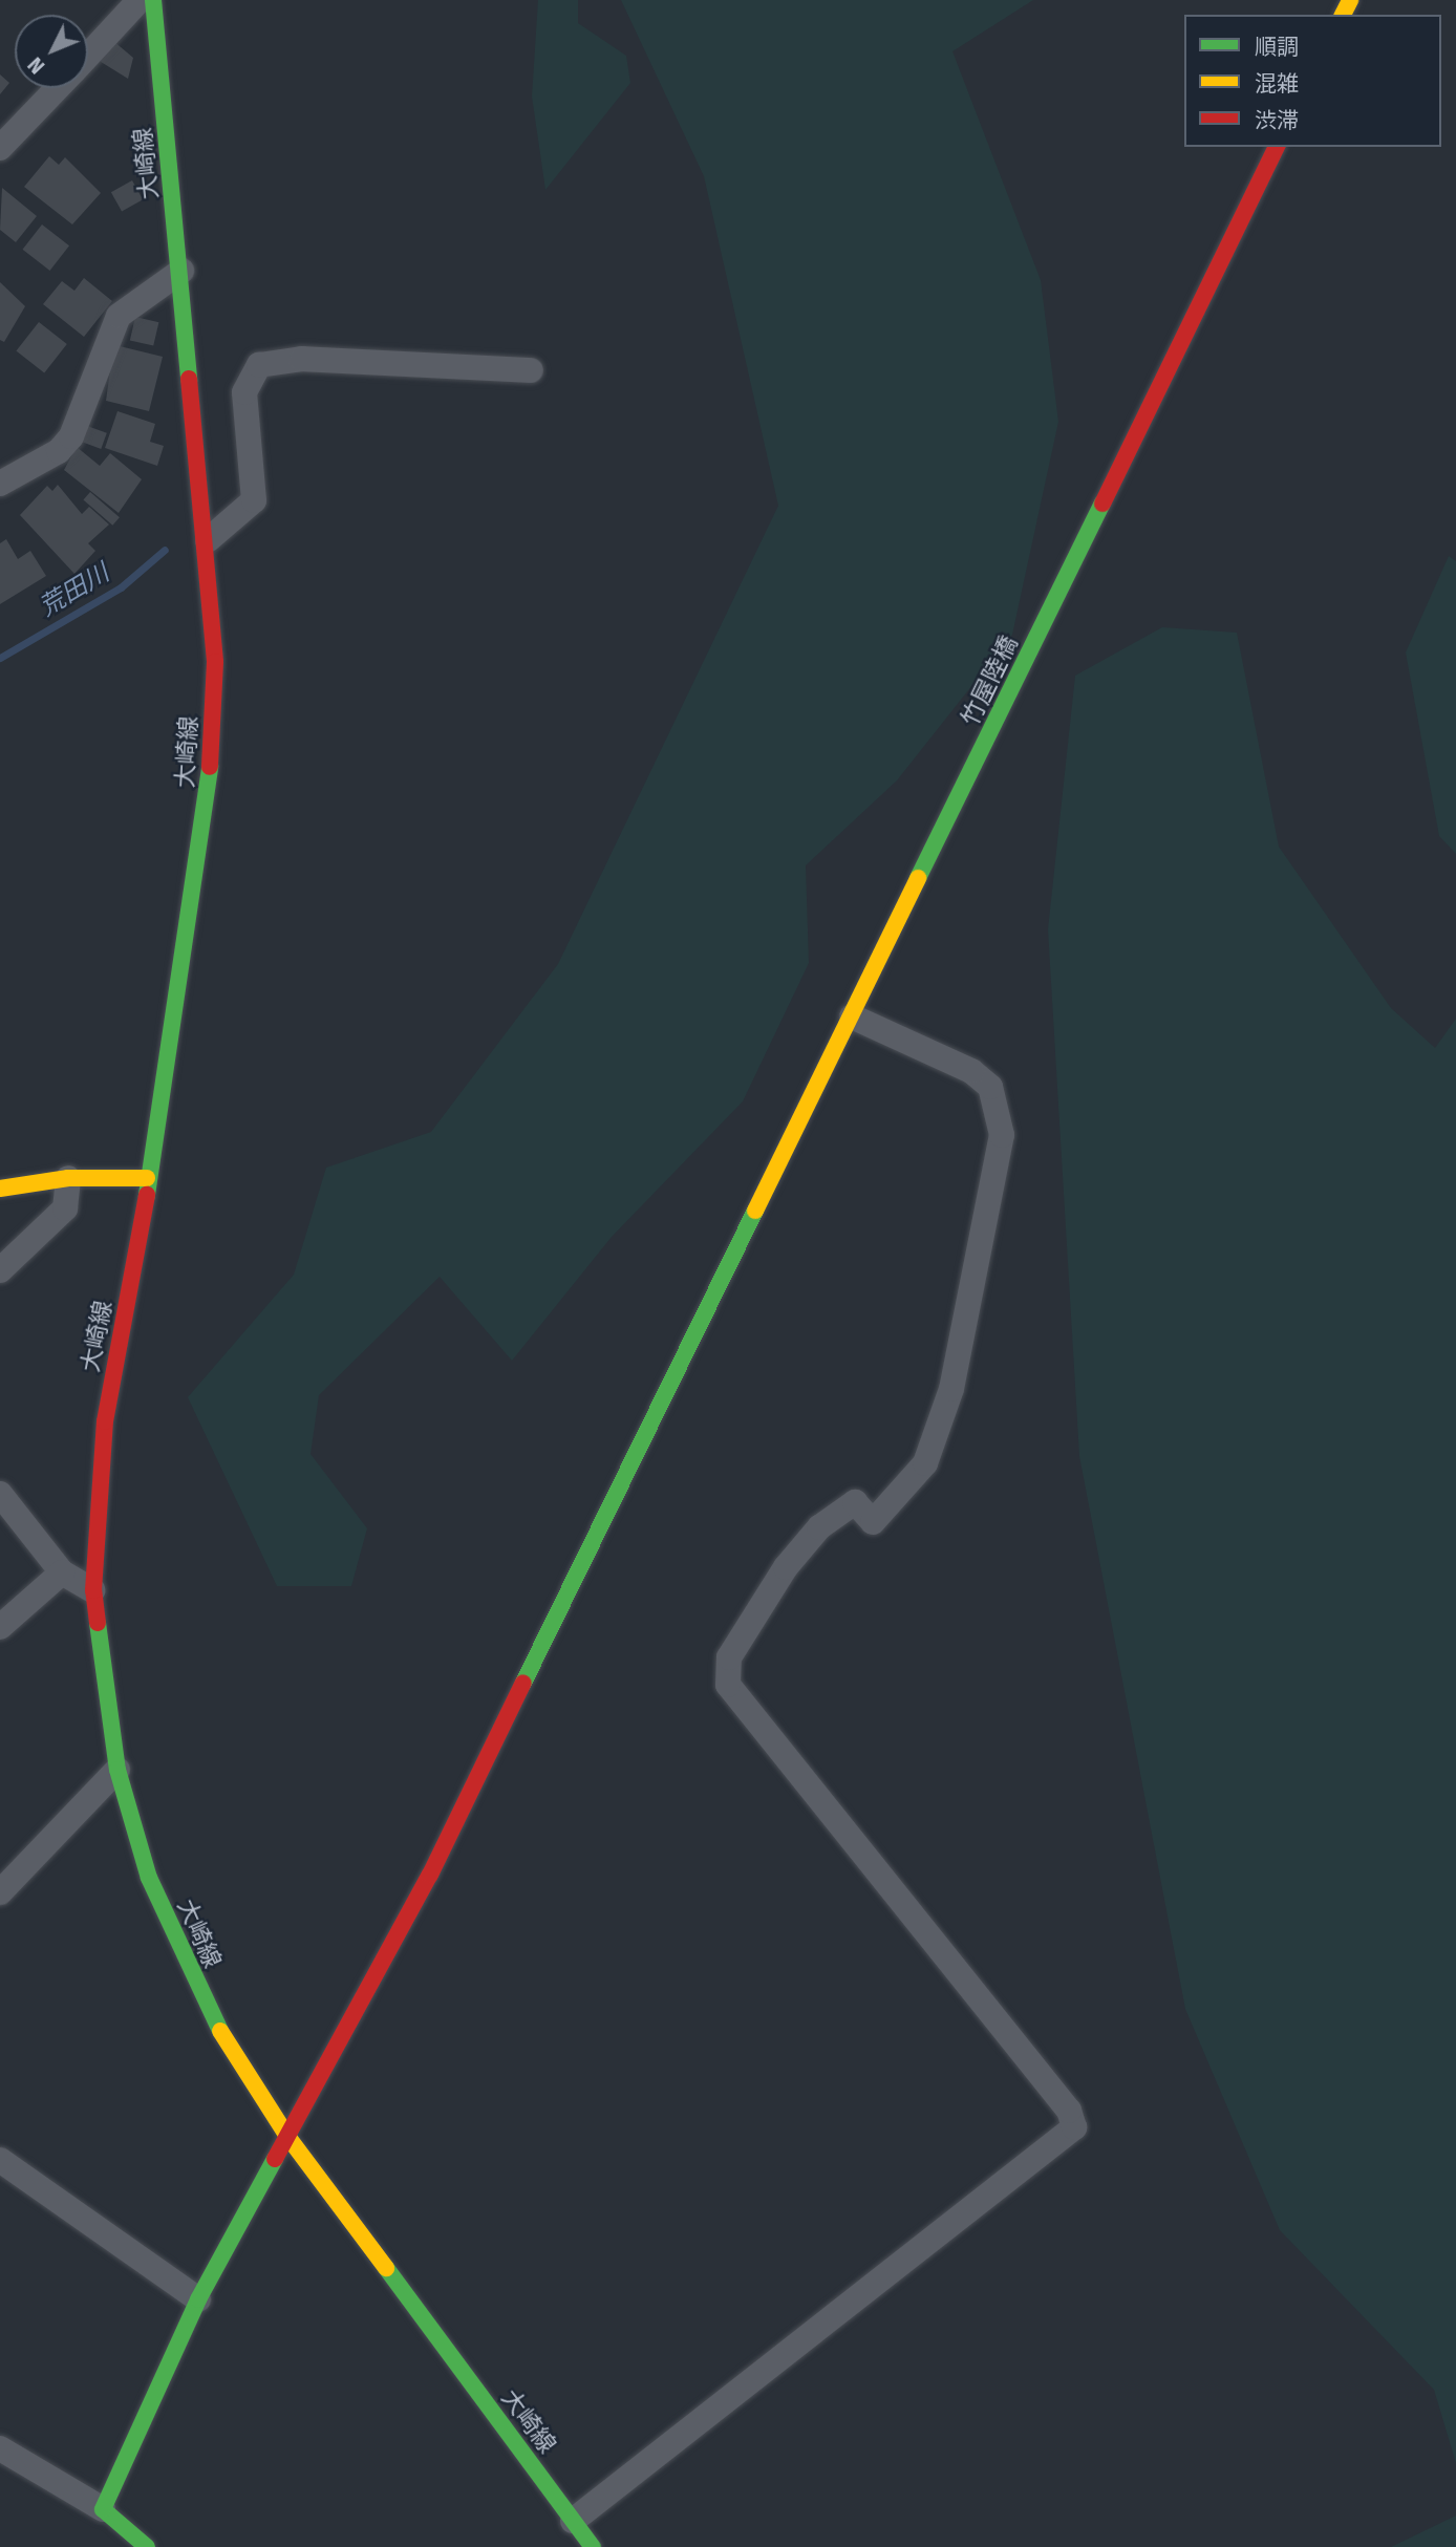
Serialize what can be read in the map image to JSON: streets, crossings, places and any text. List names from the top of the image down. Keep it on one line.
{"streets":{"street":["大崎線","竹屋陸橋"]},"crossings":[["大崎線","竹屋陸橋"]],"water":["荒田川"],"legend":["順調","混雑","渋滞"],"north":"bottom left"}
